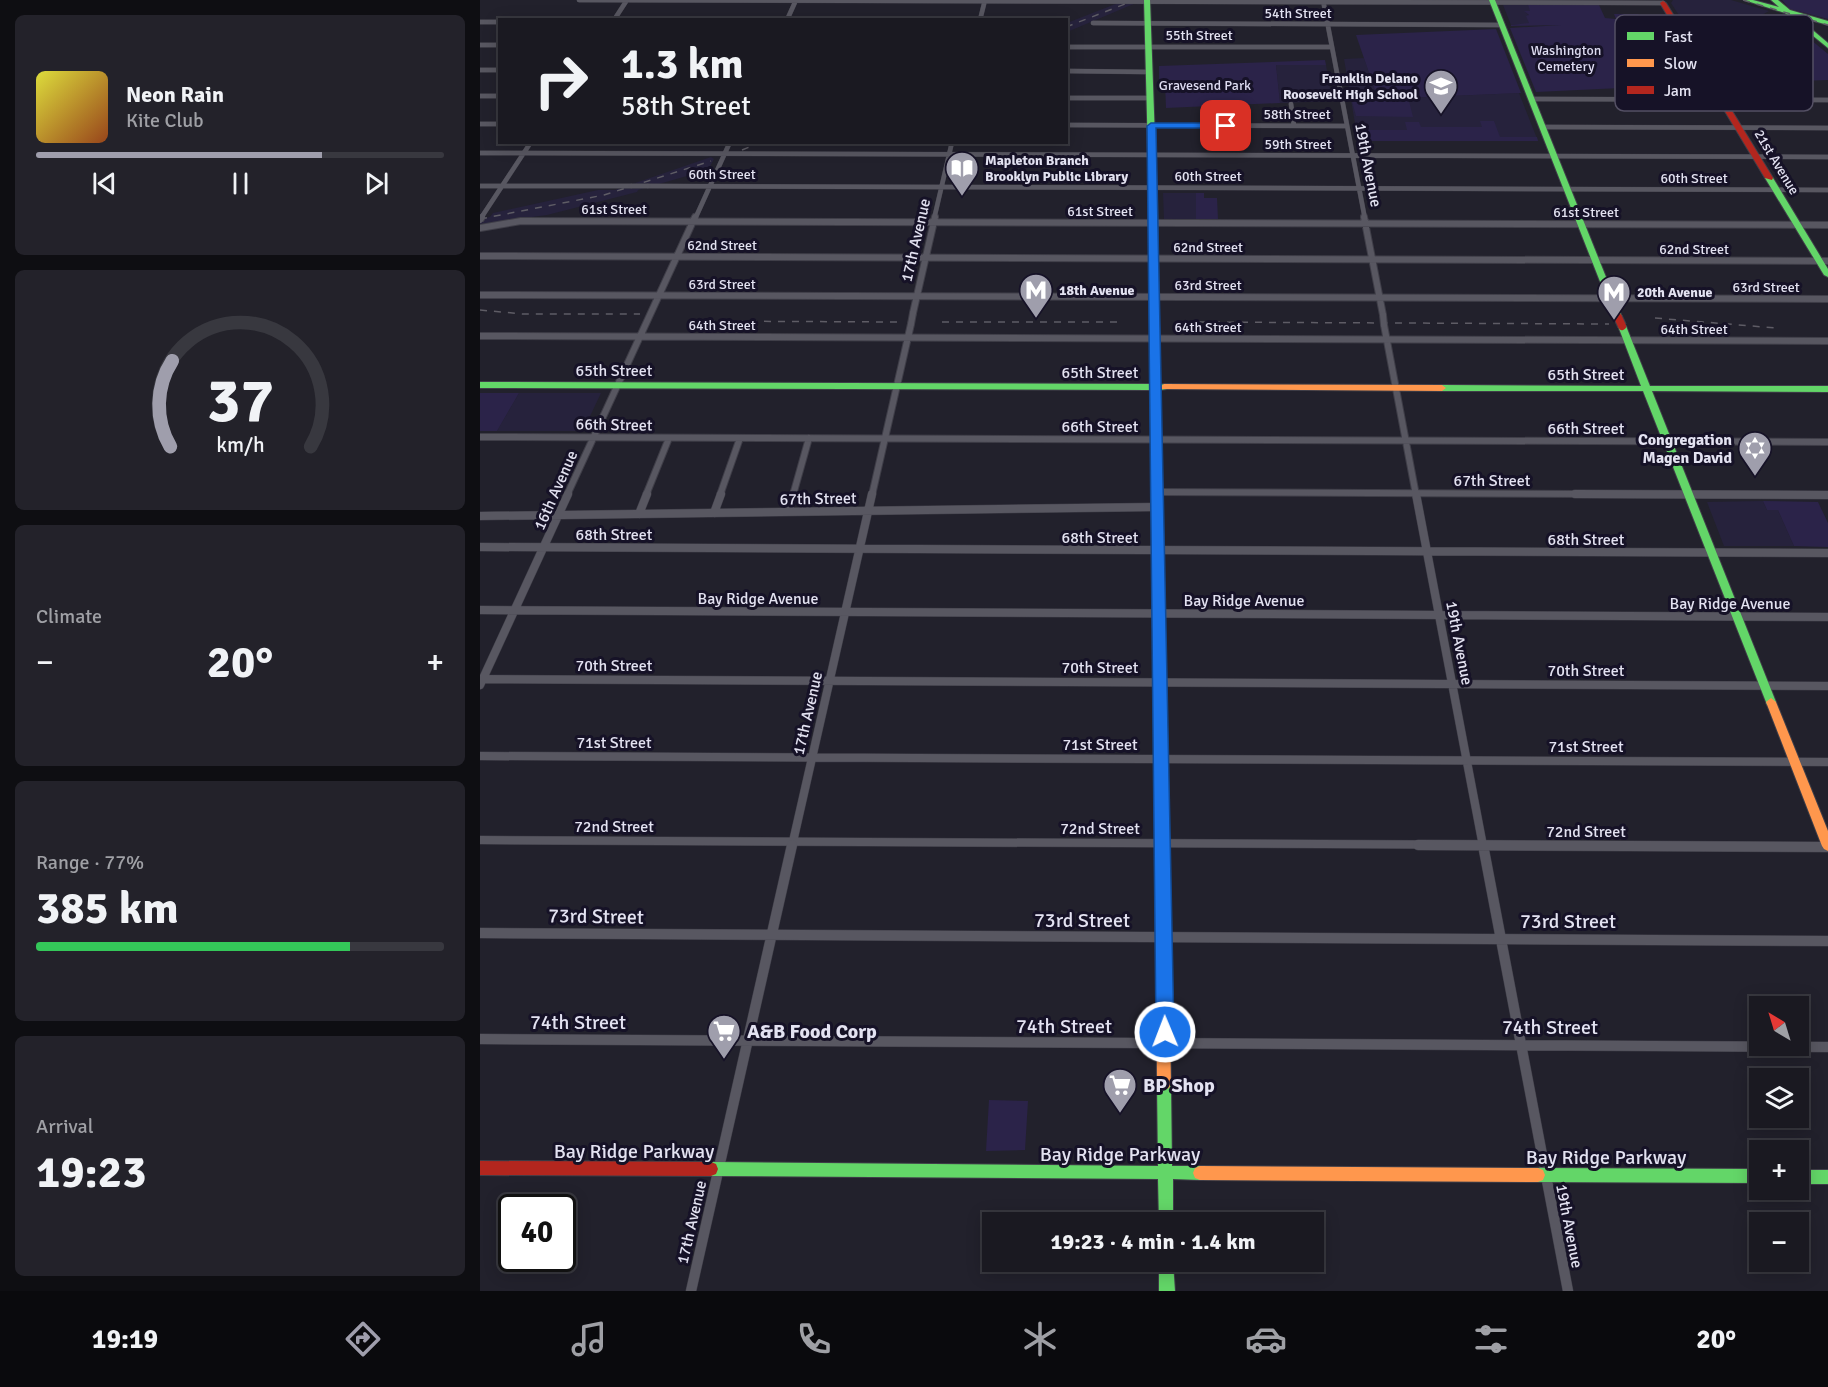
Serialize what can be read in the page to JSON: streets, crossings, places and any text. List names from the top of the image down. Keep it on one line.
{"streets":{"street":["54th Street","55th Street","58th Street","59th Street","21st Avenue","19th Avenue","60th Street","61st Street","17th Avenue","62nd Street","63rd Street","64th Street","65th Street","66th Street","67th Street","16th Avenue","68th Street","Bay Ridge Avenue","70th Street","71st Street","72nd Street","73rd Street","74th Street","Bay Ridge Parkway"]},"crossings":[["54th Street","19th Avenue"],["55th Street","19th Avenue"],["58th Street","19th Avenue"],["59th Street","21st Avenue"],["59th Street","19th Avenue"],["59th Street","17th Avenue"],["59th Street","16th Avenue"],["21st Avenue","60th Street"],["21st Avenue","61st Street"],["21st Avenue","62nd Street"],["19th Avenue","60th Street"],["19th Avenue","61st Street"],["19th Avenue","62nd Street"],["19th Avenue","63rd Street"],["19th Avenue","64th Street"],["19th Avenue","65th Street"],["19th Avenue","66th Street"],["19th Avenue","67th Street"],["19th Avenue","68th Street"],["19th Avenue","Bay Ridge Avenue"],["19th Avenue","70th Street"],["19th Avenue","71st Street"],["19th Avenue","72nd Street"],["19th Avenue","73rd Street"],["19th Avenue","74th Street"],["19th Avenue","Bay Ridge Parkway"],["60th Street","17th Avenue"],["60th Street","16th Avenue"],["61st Street","17th Avenue"],["61st Street","16th Avenue"],["17th Avenue","62nd Street"],["17th Avenue","63rd Street"],["17th Avenue","64th Street"],["17th Avenue","65th Street"],["17th Avenue","66th Street"],["17th Avenue","67th Street"],["17th Avenue","68th Street"],["17th Avenue","Bay Ridge Avenue"],["17th Avenue","70th Street"],["17th Avenue","71st Street"],["17th Avenue","72nd Street"],["17th Avenue","73rd Street"],["17th Avenue","74th Street"],["17th Avenue","Bay Ridge Parkway"],["62nd Street","16th Avenue"],["63rd Street","16th Avenue"],["64th Street","16th Avenue"],["65th Street","16th Avenue"],["66th Street","16th Avenue"],["67th Street","16th Avenue"],["16th Avenue","68th Street"],["16th Avenue","Bay Ridge Avenue"],["16th Avenue","70th Street"]],"parks":["Washington Cemetery","Gravesend Park"],"places":{"school or university":["Franklin Delano Roosevelt High School"],"library":["Mapleton Branch Brooklyn Public Library"],"metro station":["18th Avenue","20th Avenue"],"synagogue":["Congregation Magen David"],"supermarket":["A&B Food Corp","BP Shop"]},"legend":["Fast","Slow","Jam"],"north":"top left","page":{"turn":["1.3 km","58th Street"],"song":["Neon Rain","Kite Club"],"tile":["Climate",["Range · 77%","385 km"],["Arrival","19:23"]],"heat":["−","20°","+"],"map_buttons":["+","−"],"limit":"40","trip":"19:23 · 4 min · 1.4 km","tabs":["19:19","20°"],"gauge":["37","km/h"]}}
